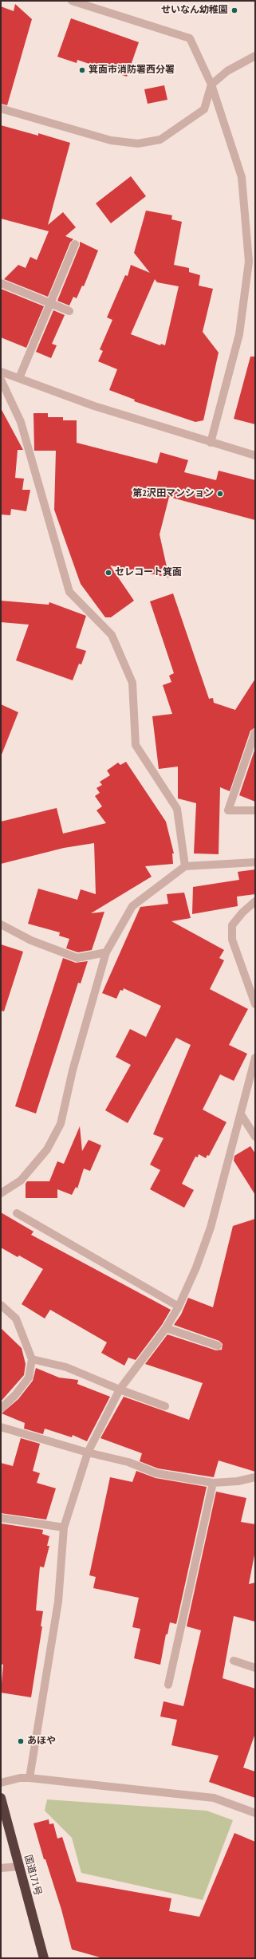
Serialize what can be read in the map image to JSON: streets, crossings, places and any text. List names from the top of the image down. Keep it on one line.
{"streets":{"highway":["国道171号"]},"places":["せいなん幼稚園","箕面市消防署西分署","第2沢田マンション","セレコート箕面","あほや"]}
